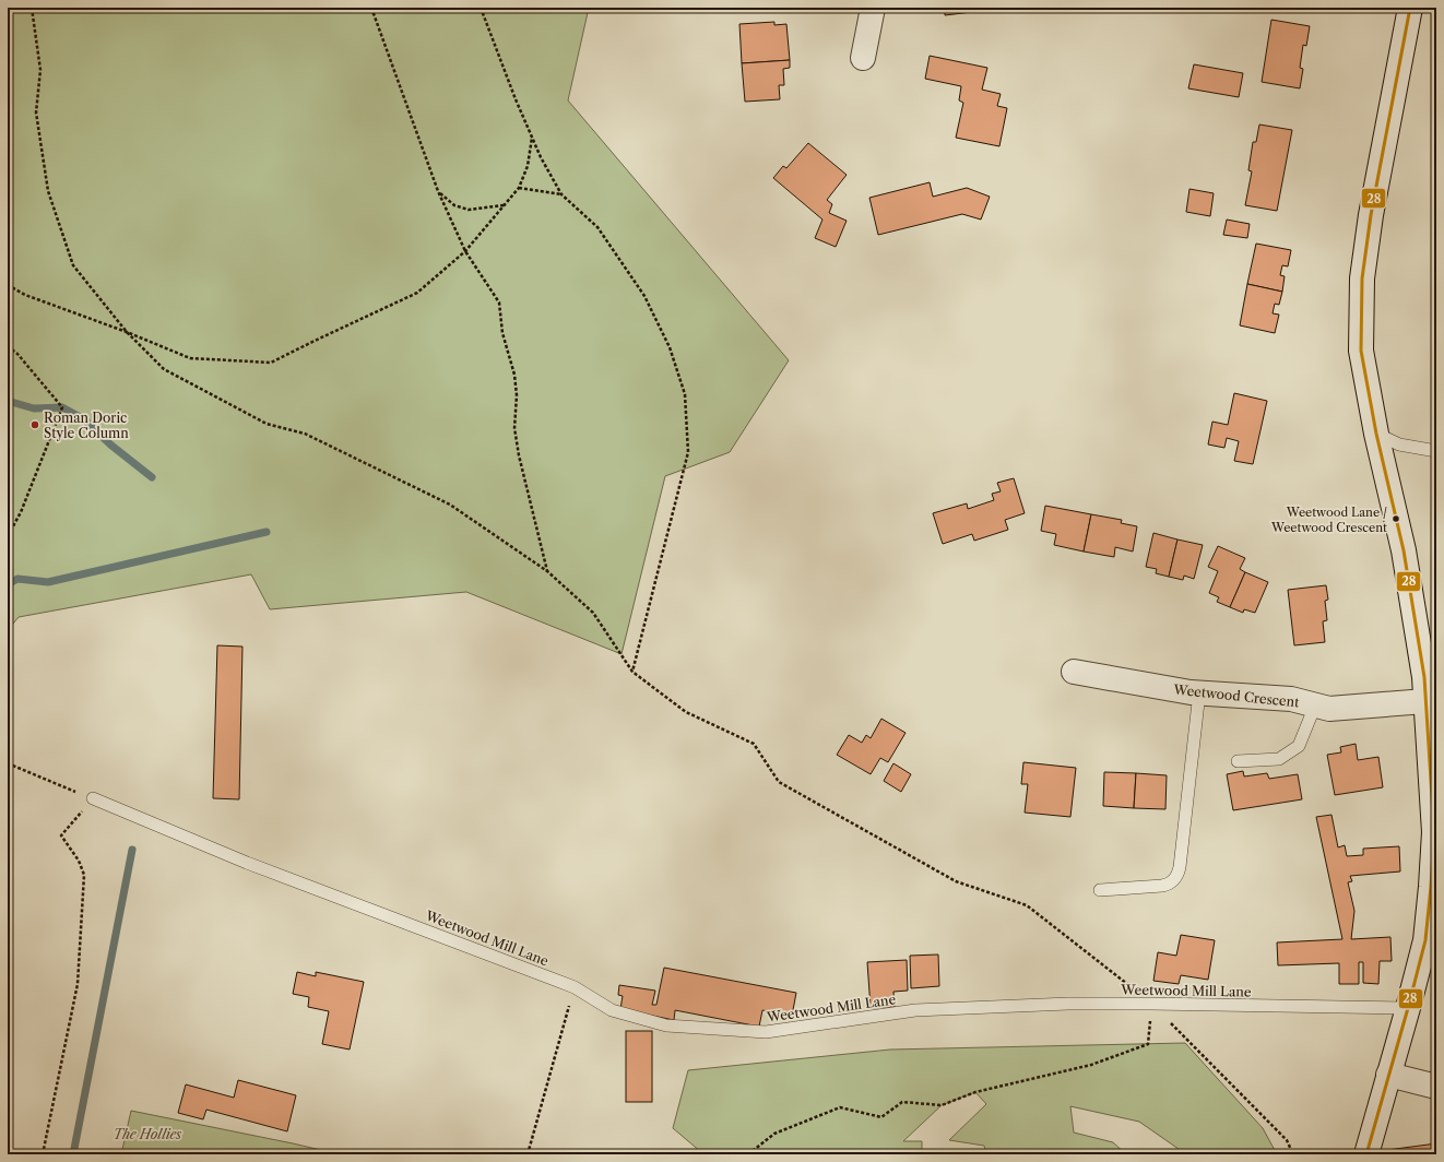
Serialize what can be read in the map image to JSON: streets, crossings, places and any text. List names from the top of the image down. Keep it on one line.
{"streets":{"street":["Weetwood Crescent"],"lane":["Weetwood Mill Lane"]},"parks":["The Hollies"],"places":["Roman Doric Style Column","Weetwood Lane / Weetwood Crescent"],"lines":["transit line 28"]}
